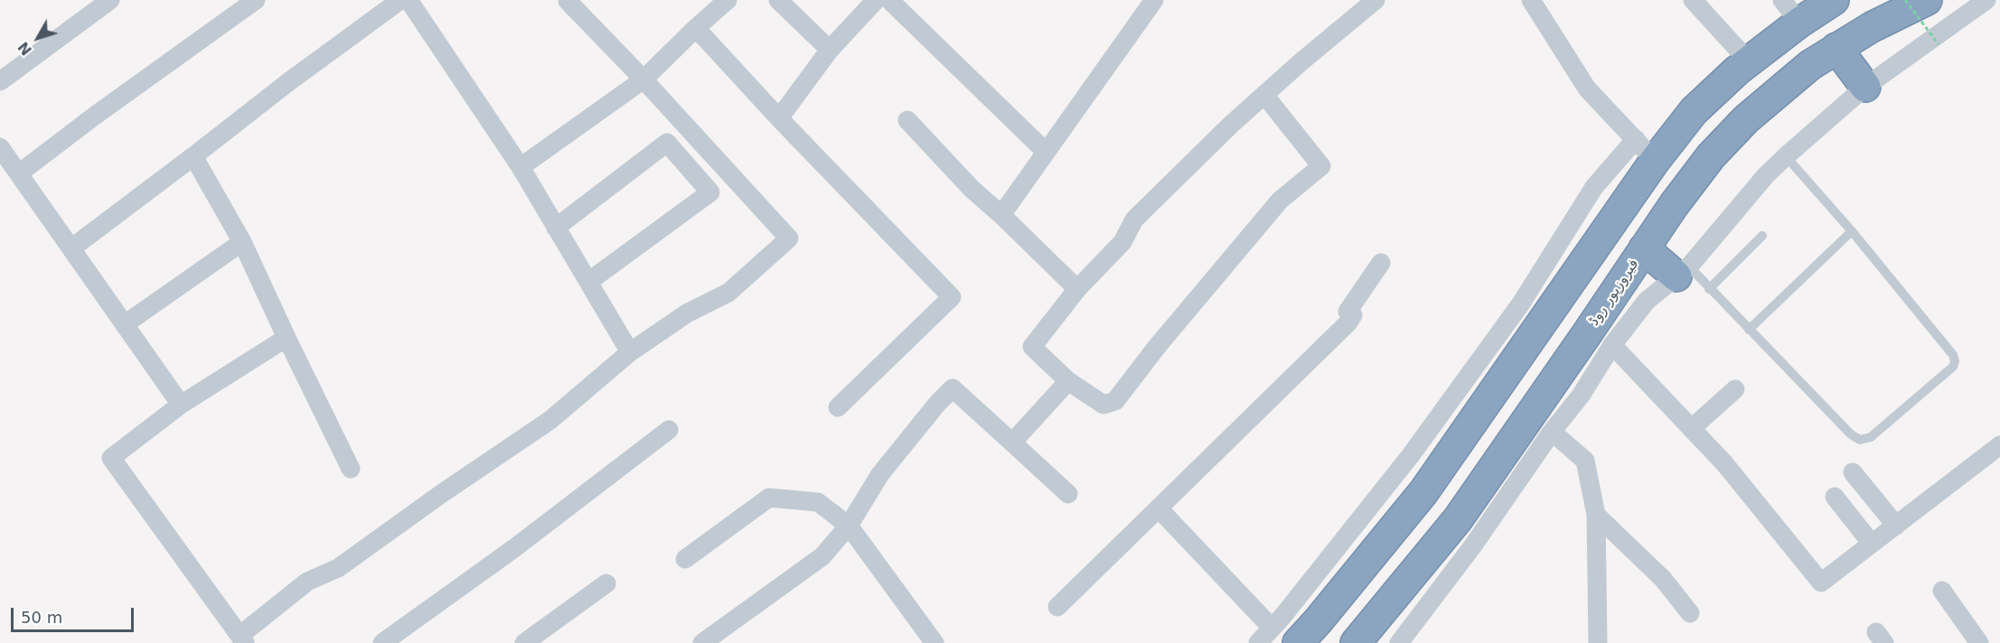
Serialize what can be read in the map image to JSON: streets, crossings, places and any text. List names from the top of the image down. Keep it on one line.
{"streets":{"highway":["فیروزپور روڈ"]},"scale_bar":"50 m","north":"bottom left"}
